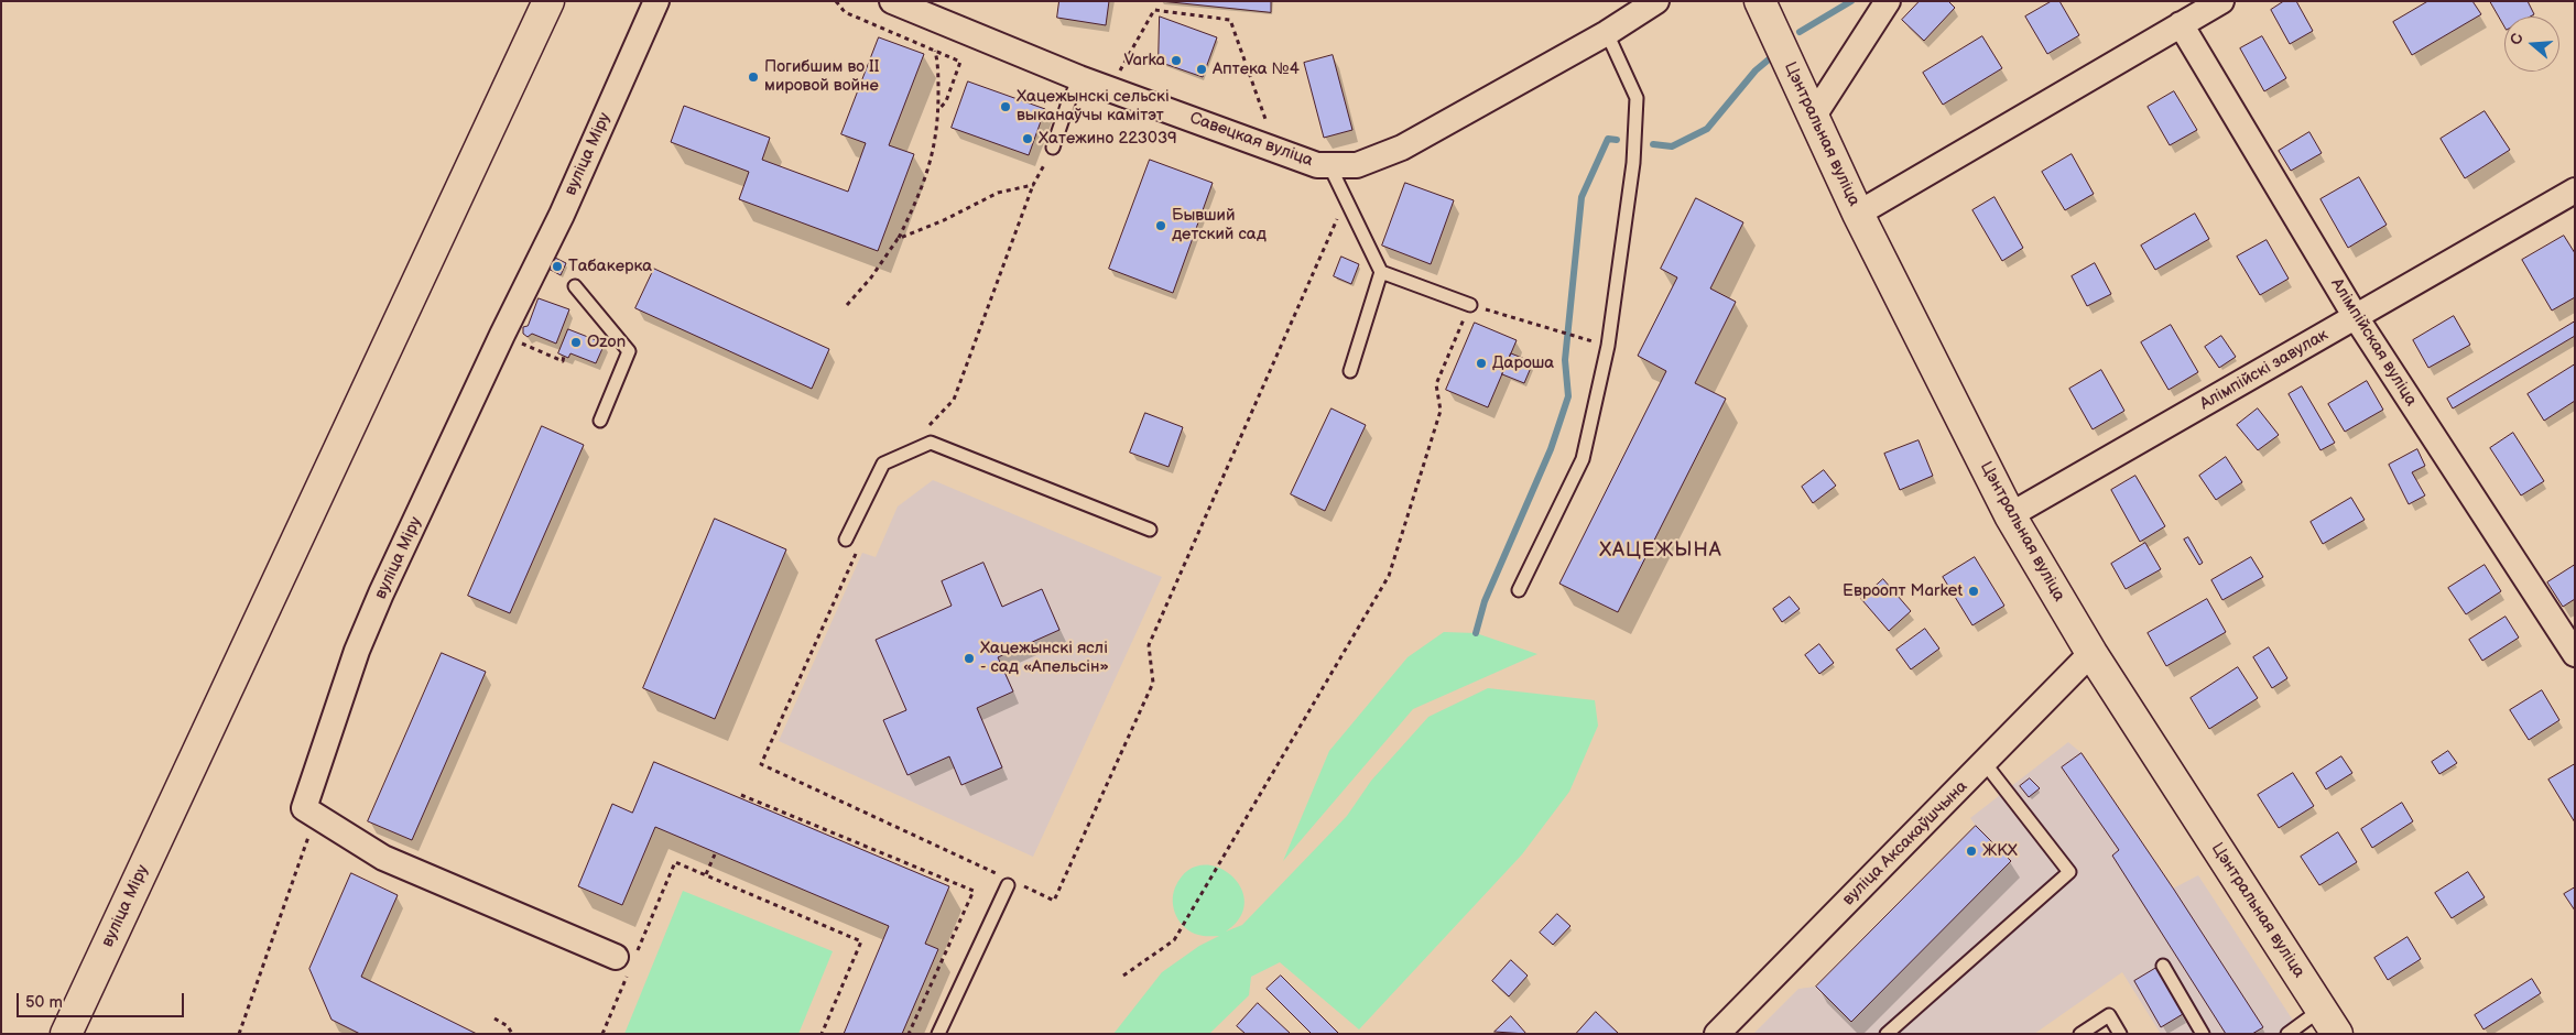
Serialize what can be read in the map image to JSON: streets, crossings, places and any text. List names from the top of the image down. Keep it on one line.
{"streets":{"street":["Цэнтральная вуліца","Савецкая вуліца","вуліца Міру","Алімпійская вуліца","Алімпійскі завулак","вуліца Аксакаўшчына"]},"crossings":[["Цэнтральная вуліца","Алімпійскі завулак"],["Цэнтральная вуліца","вуліца Аксакаўшчына"],["Алімпійская вуліца","Алімпійскі завулак"]],"districts":["ХАЦЕЖЫНА"],"places":["Varka","Аптека №4","Погибшим во II мировой войне","Хацежынскі сельскі выканаўчы камітэт","Хатежино 223039","Бывший детский сад","Табакерка","Ozon","Дароша","Евроопт Market","Хацежынскі яслі - сад «Апельсін»","ЖКХ"],"scale_bar":"50 m","north":"left"}
